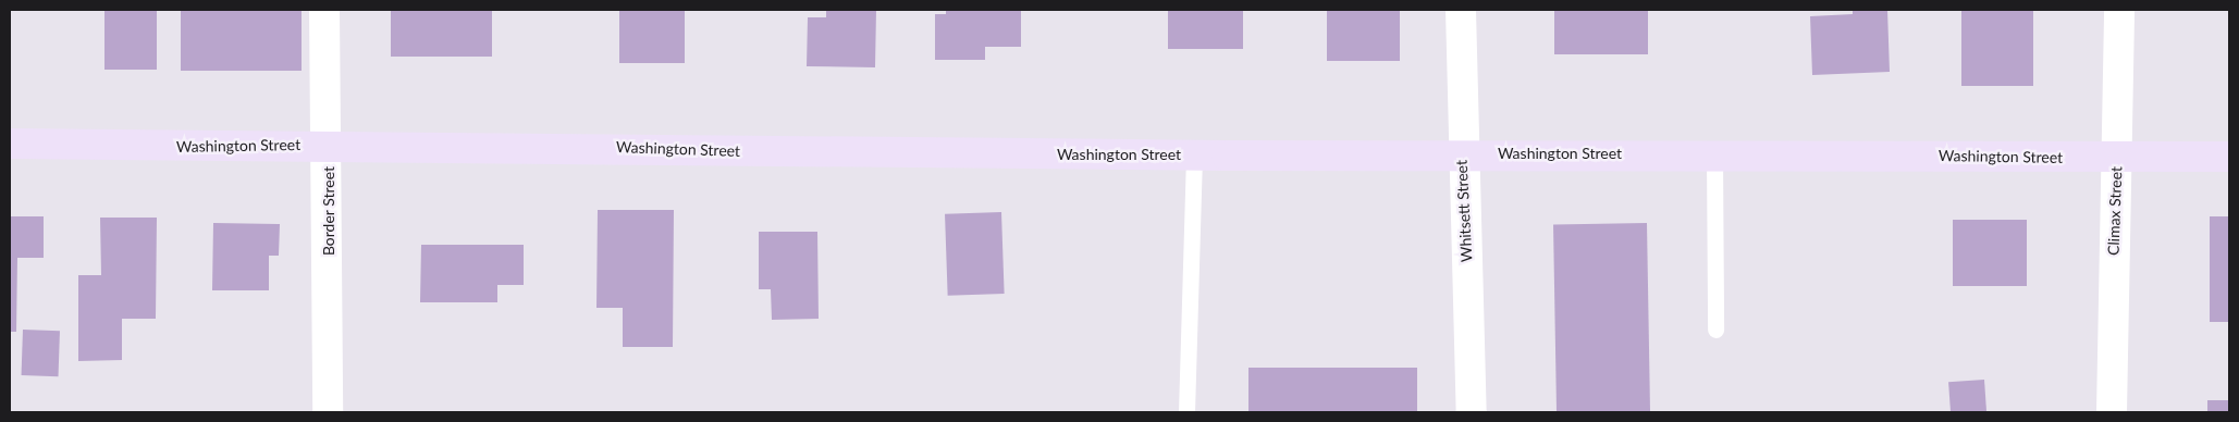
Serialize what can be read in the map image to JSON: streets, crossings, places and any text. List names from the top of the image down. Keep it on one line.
{"streets":{"street":["Washington Street","Border Street","Whitsett Street","Climax Street"]},"crossings":[["Washington Street","Border Street"],["Washington Street","Whitsett Street"],["Washington Street","Climax Street"]]}
